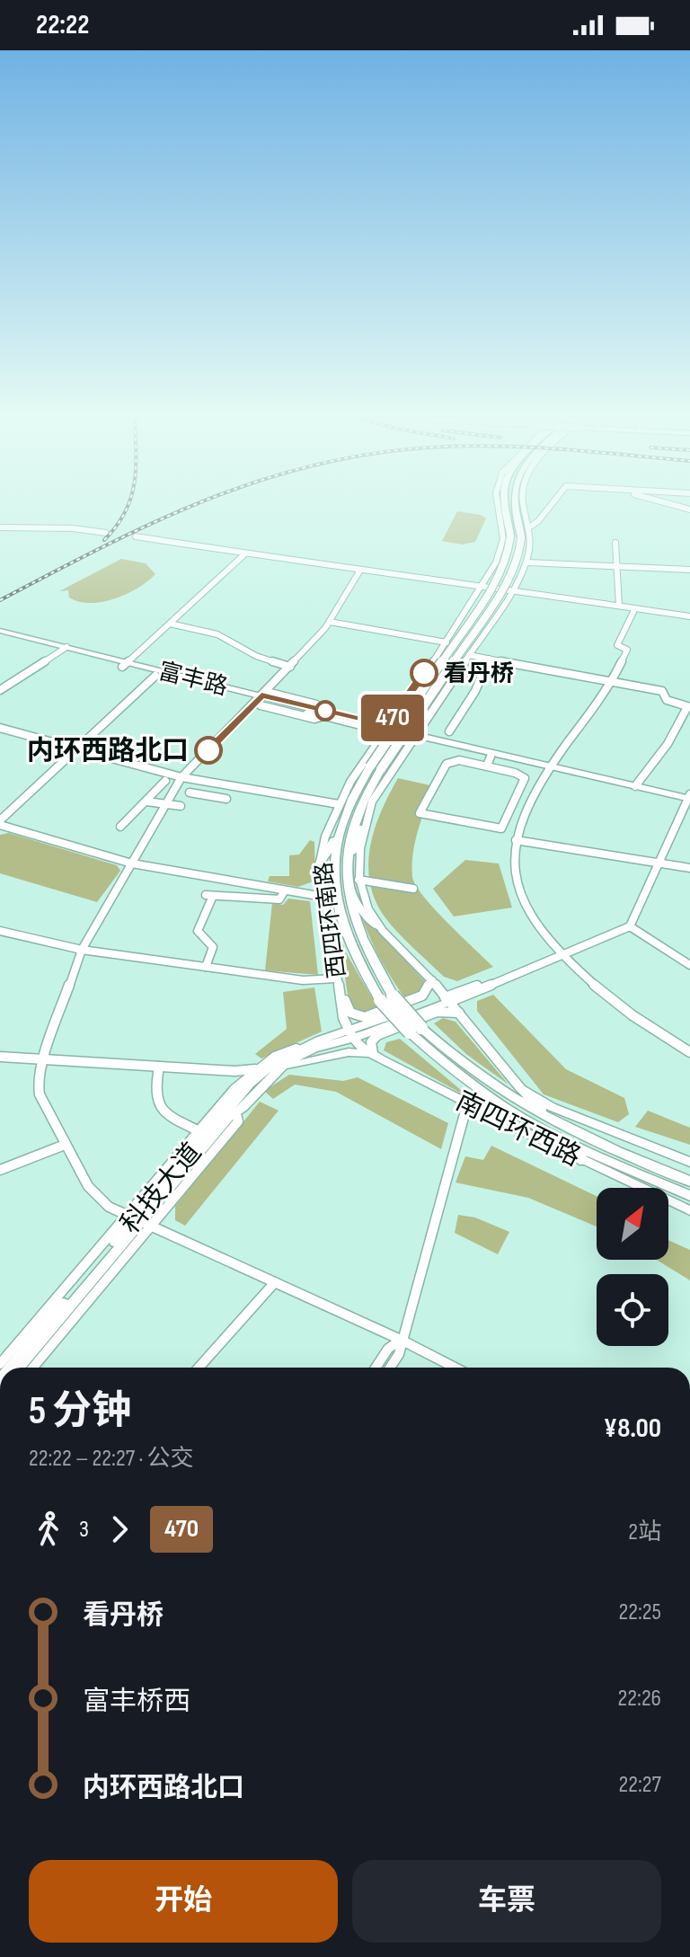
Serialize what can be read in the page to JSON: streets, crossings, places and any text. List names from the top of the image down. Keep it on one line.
{"streets":{"highway":["西四环南路","南四环西路"],"main road":["富丰路","科技大道"]},"crossings":[["富丰路","西四环南路"],["西四环南路","南四环西路"],["西四环南路","科技大道"],["南四环西路","科技大道"]],"places":["看丹桥","内环西路北口"],"lines":["bus line 470"],"north":"top right","page":{"status":"22:22","on_map":"470","heading":["5 分钟","22:22 – 22:27 · 公交","¥8.00"],"legs":["3","470","2站"],"list":[{"name":"看丹桥","value":"22:25"},{"name":"富丰桥西","value":"22:26"},{"name":"内环西路北口","value":"22:27"}],"buttons":["开始","车票"]}}
